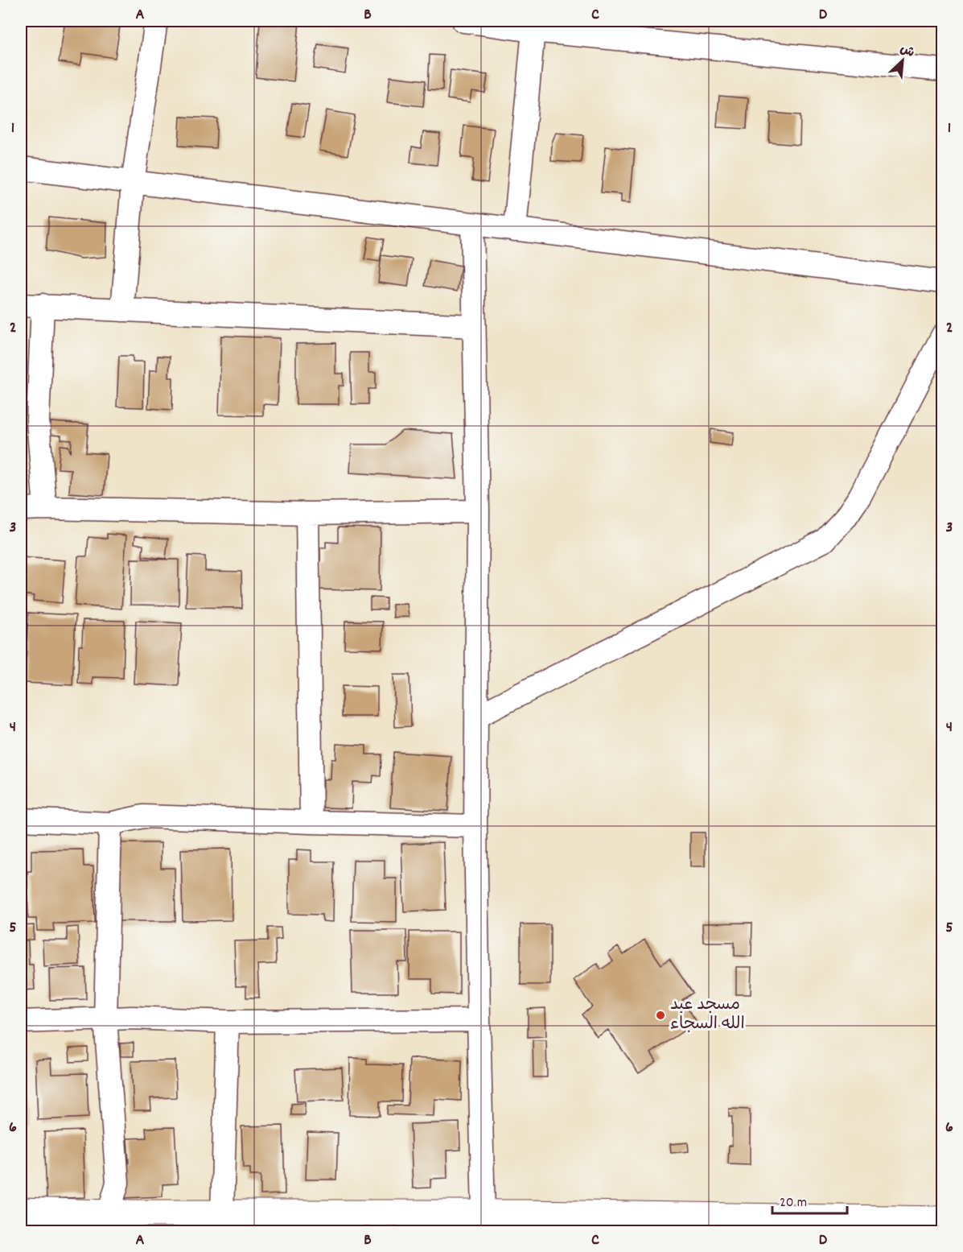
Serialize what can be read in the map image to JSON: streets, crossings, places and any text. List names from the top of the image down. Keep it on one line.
{"places":["مسجد عبد الله السجاء"],"scale_bar":"20 m","north":"top right","grid":{"columns":["A","B","C","D"],"rows":["1","2","3","4","5","6"]}}
